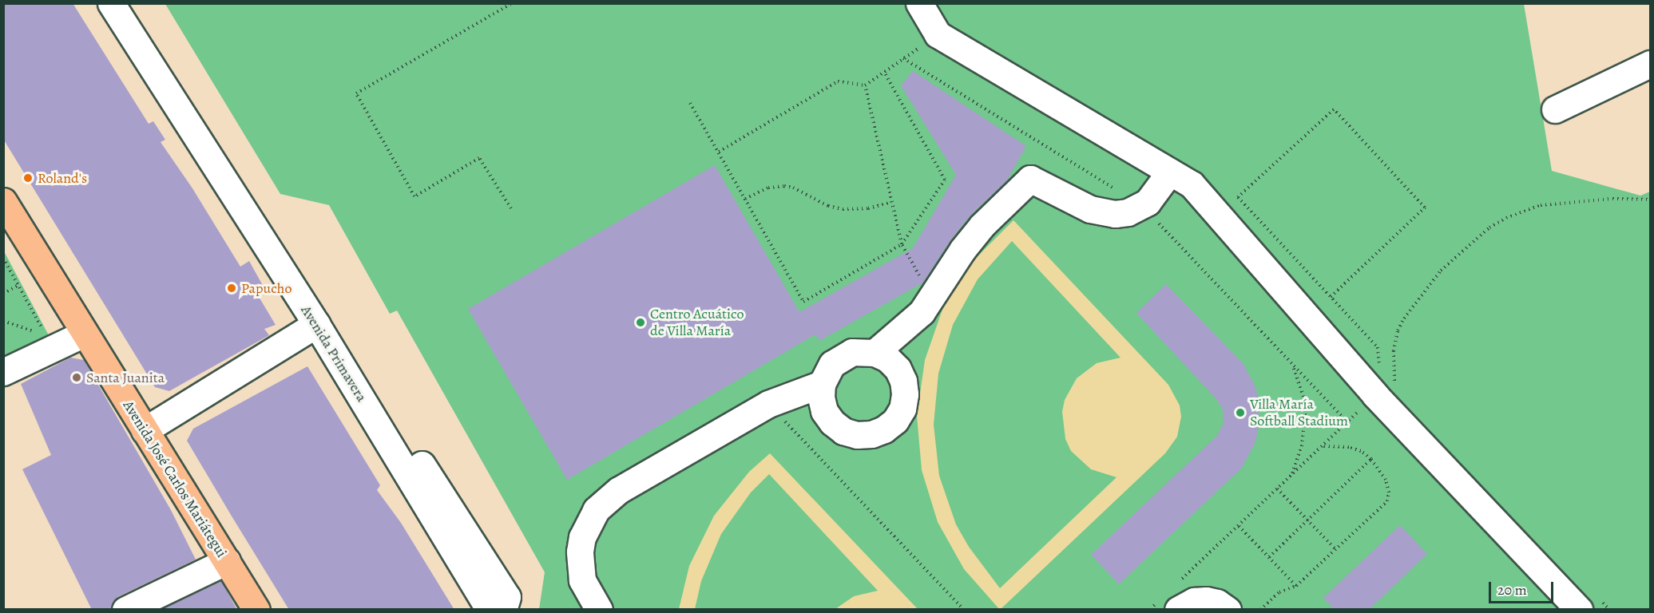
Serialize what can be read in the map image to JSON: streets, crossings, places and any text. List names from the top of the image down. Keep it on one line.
{"streets":{"main road":["Avenida José Carlos Mariátegui"],"street":["Avenida Primavera"]},"places":["Roland's","Papucho","Centro Acuático de Villa María","Santa Juanita","Villa María Softball Stadium"],"scale_bar":"20 m"}
